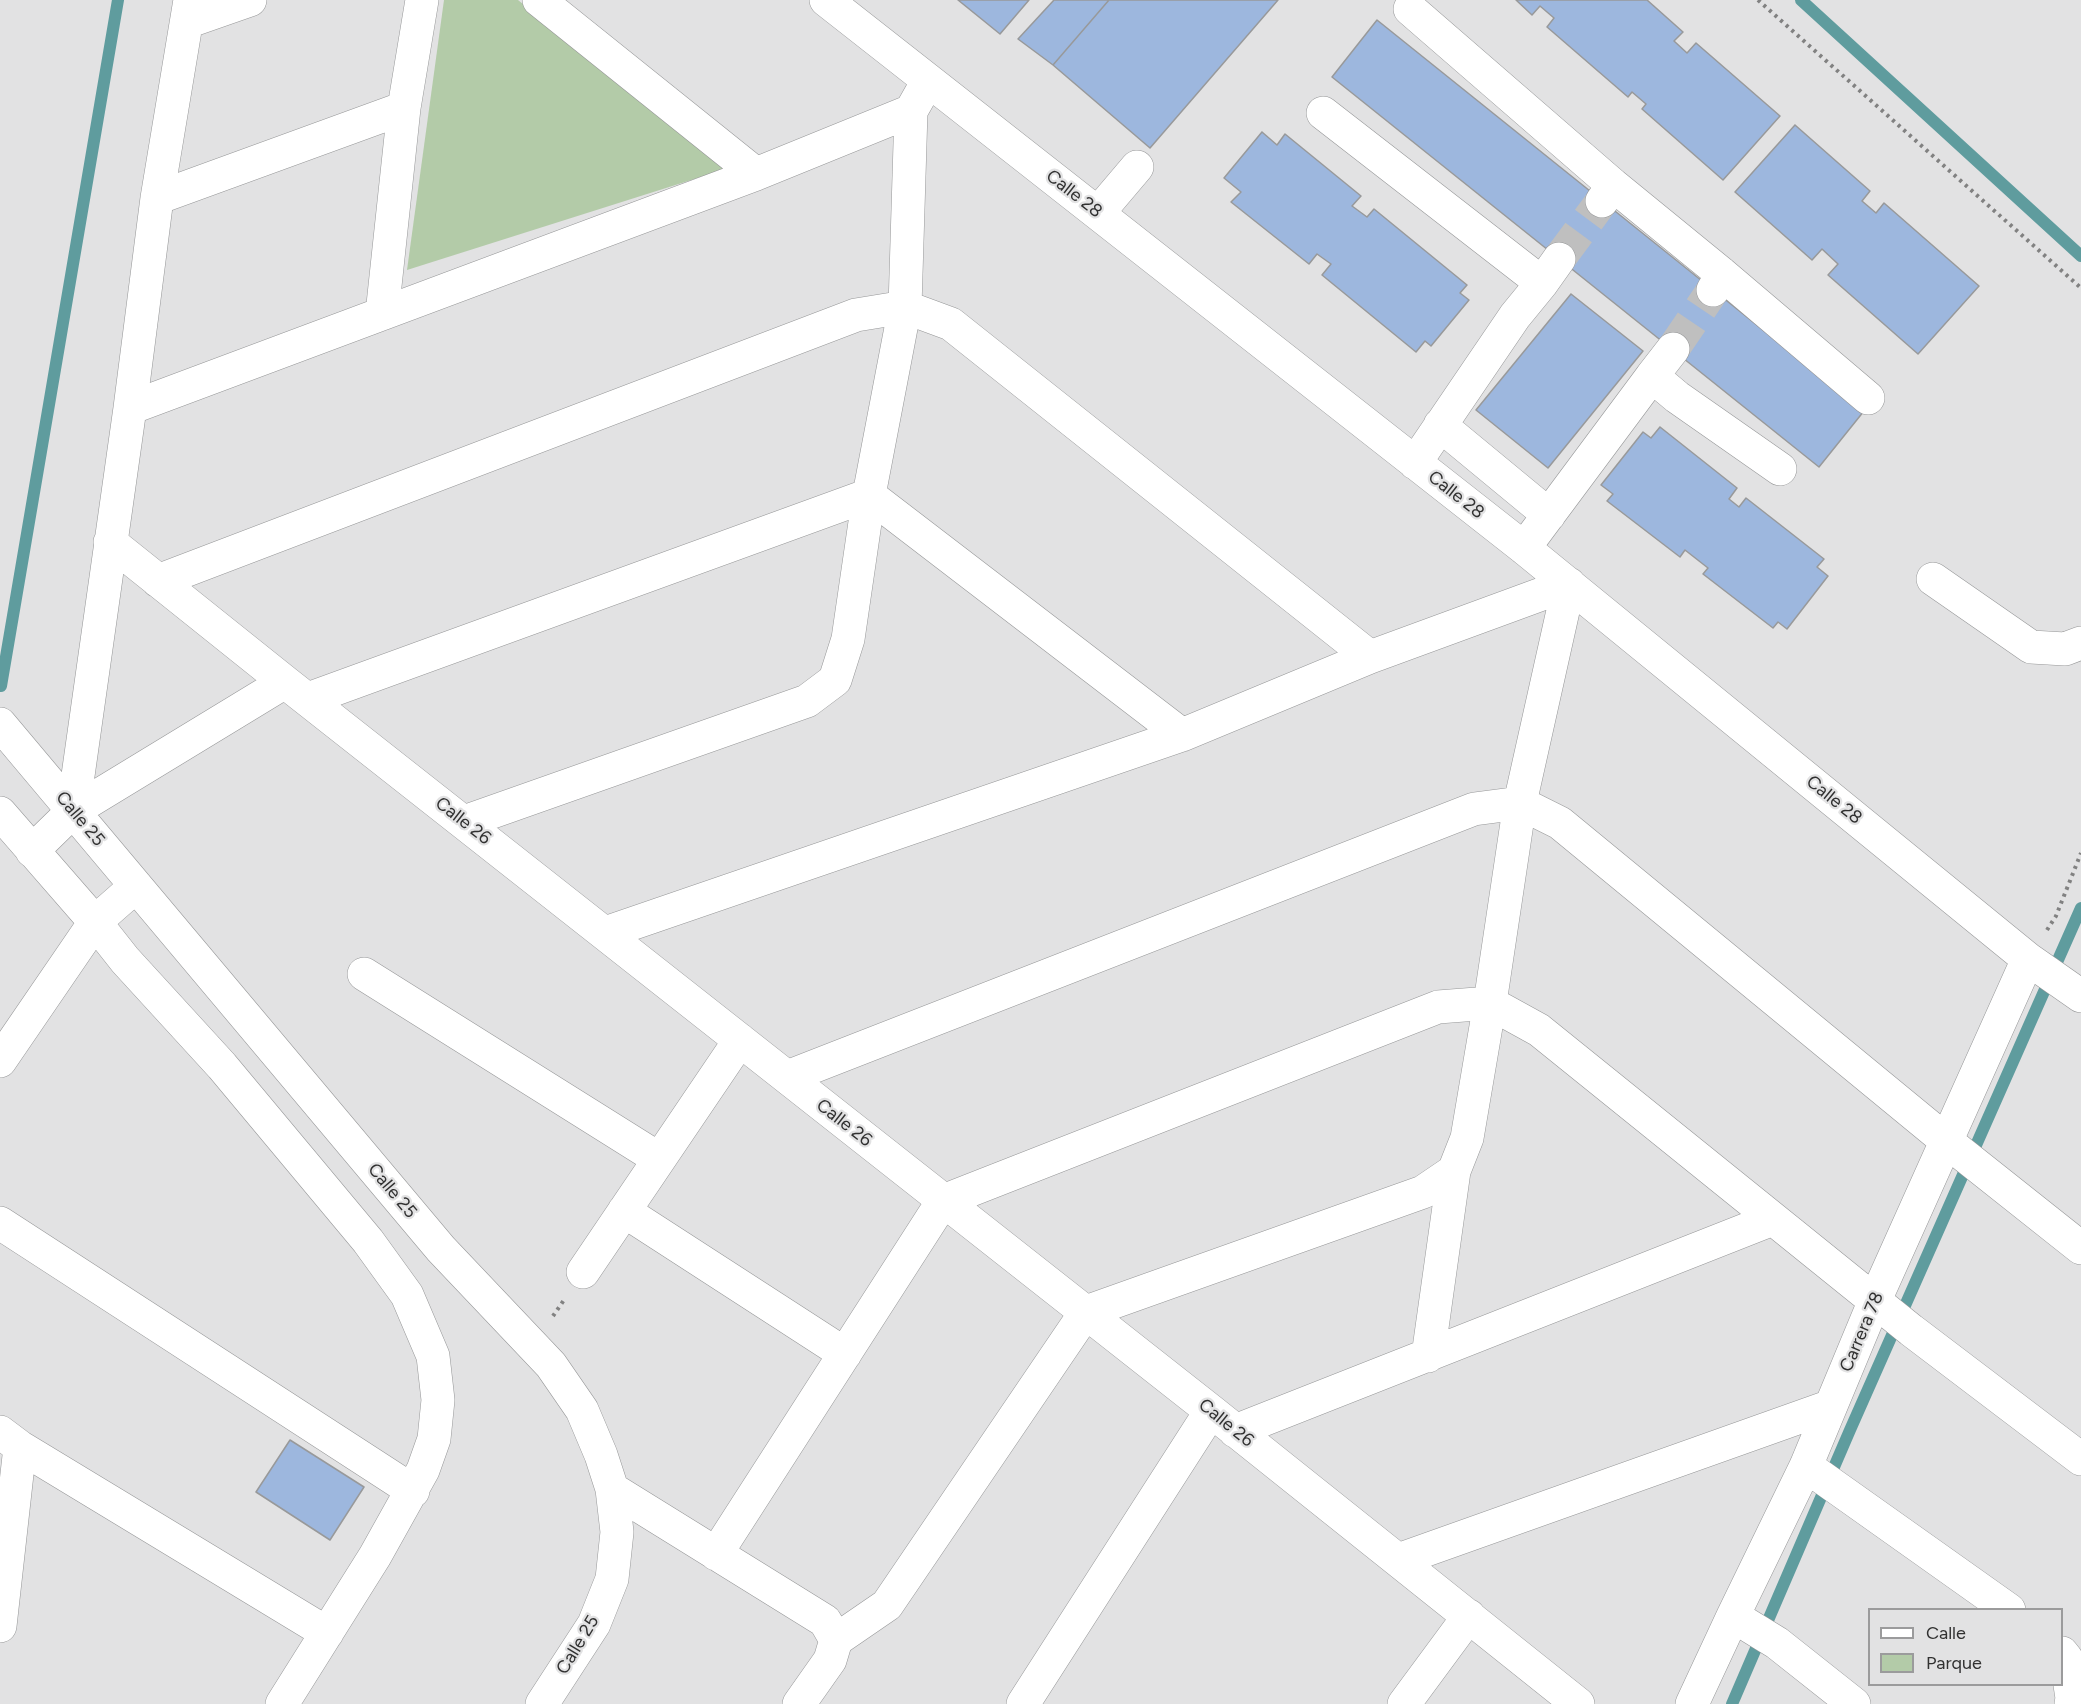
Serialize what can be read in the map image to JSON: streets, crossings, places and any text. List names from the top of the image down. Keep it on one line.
{"streets":{"street":["Calle 28","Calle 25","Calle 26","Carrera 78"]},"crossings":[["Calle 28","Carrera 78"]],"legend":["Calle","Parque"]}
